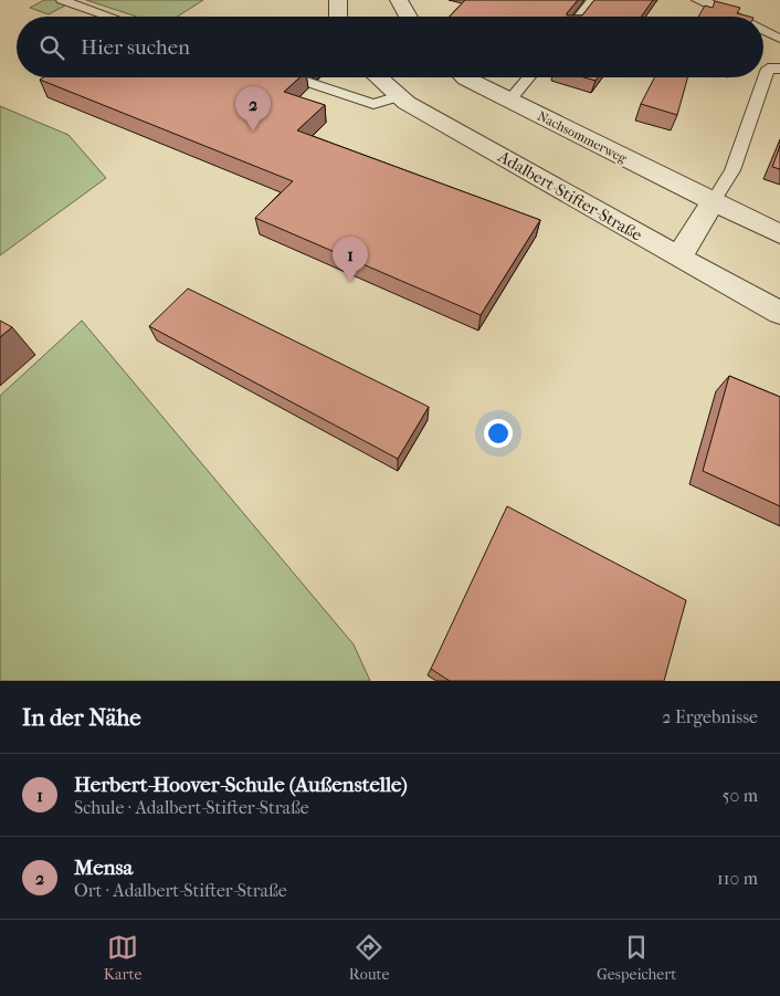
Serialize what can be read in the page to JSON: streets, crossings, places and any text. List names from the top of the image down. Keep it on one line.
{"streets":{"street":["Nachsommerweg","Adalbert-Stifter-Straße"]},"page":{"search":"Hier suchen","pins":["2","1"],"heading":["In der Nähe","2 Ergebnisse"],"list":[{"mark":"1","name":"Herbert-Hoover-Schule (Außenstelle)","note":"Schule · Adalbert-Stifter-Straße","value":"50 m"},{"mark":"2","name":"Mensa","note":"Ort · Adalbert-Stifter-Straße","value":"110 m"}],"nav":["Karte","Route","Gespeichert"]}}
